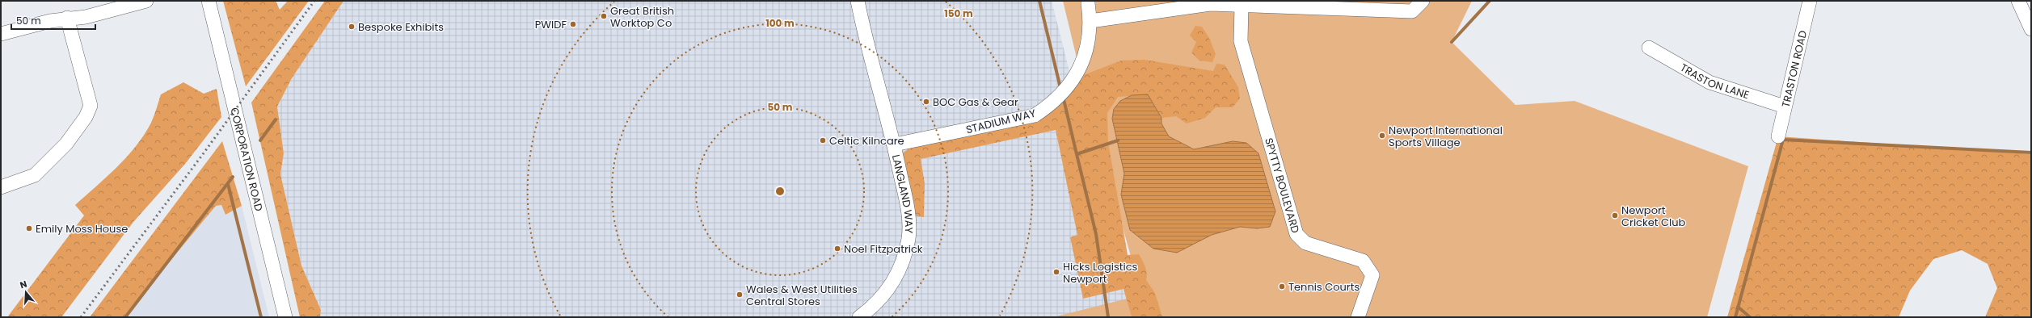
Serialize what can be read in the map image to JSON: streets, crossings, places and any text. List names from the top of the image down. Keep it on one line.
{"streets":{"street":["TRASTON ROAD","TRASTON LANE","STADIUM WAY","CORPORATION ROAD","SPYTTY BOULEVARD","LANGLAND WAY"]},"crossings":[["TRASTON ROAD","TRASTON LANE"],["STADIUM WAY","LANGLAND WAY"]],"places":["Great British Worktop Co","PWIDF","Bespoke Exhibits","BOC Gas & Gear","Newport International Sports Village","Celtic Kilncare","Newport Cricket Club","Emily Moss House","Noel Fitzpatrick","Hicks Logistics Newport","Tennis Courts","Wales & West Utilities Central Stores"],"scale_bar":"50 m","north":"top","rings":["150 m","100 m","50 m"]}
